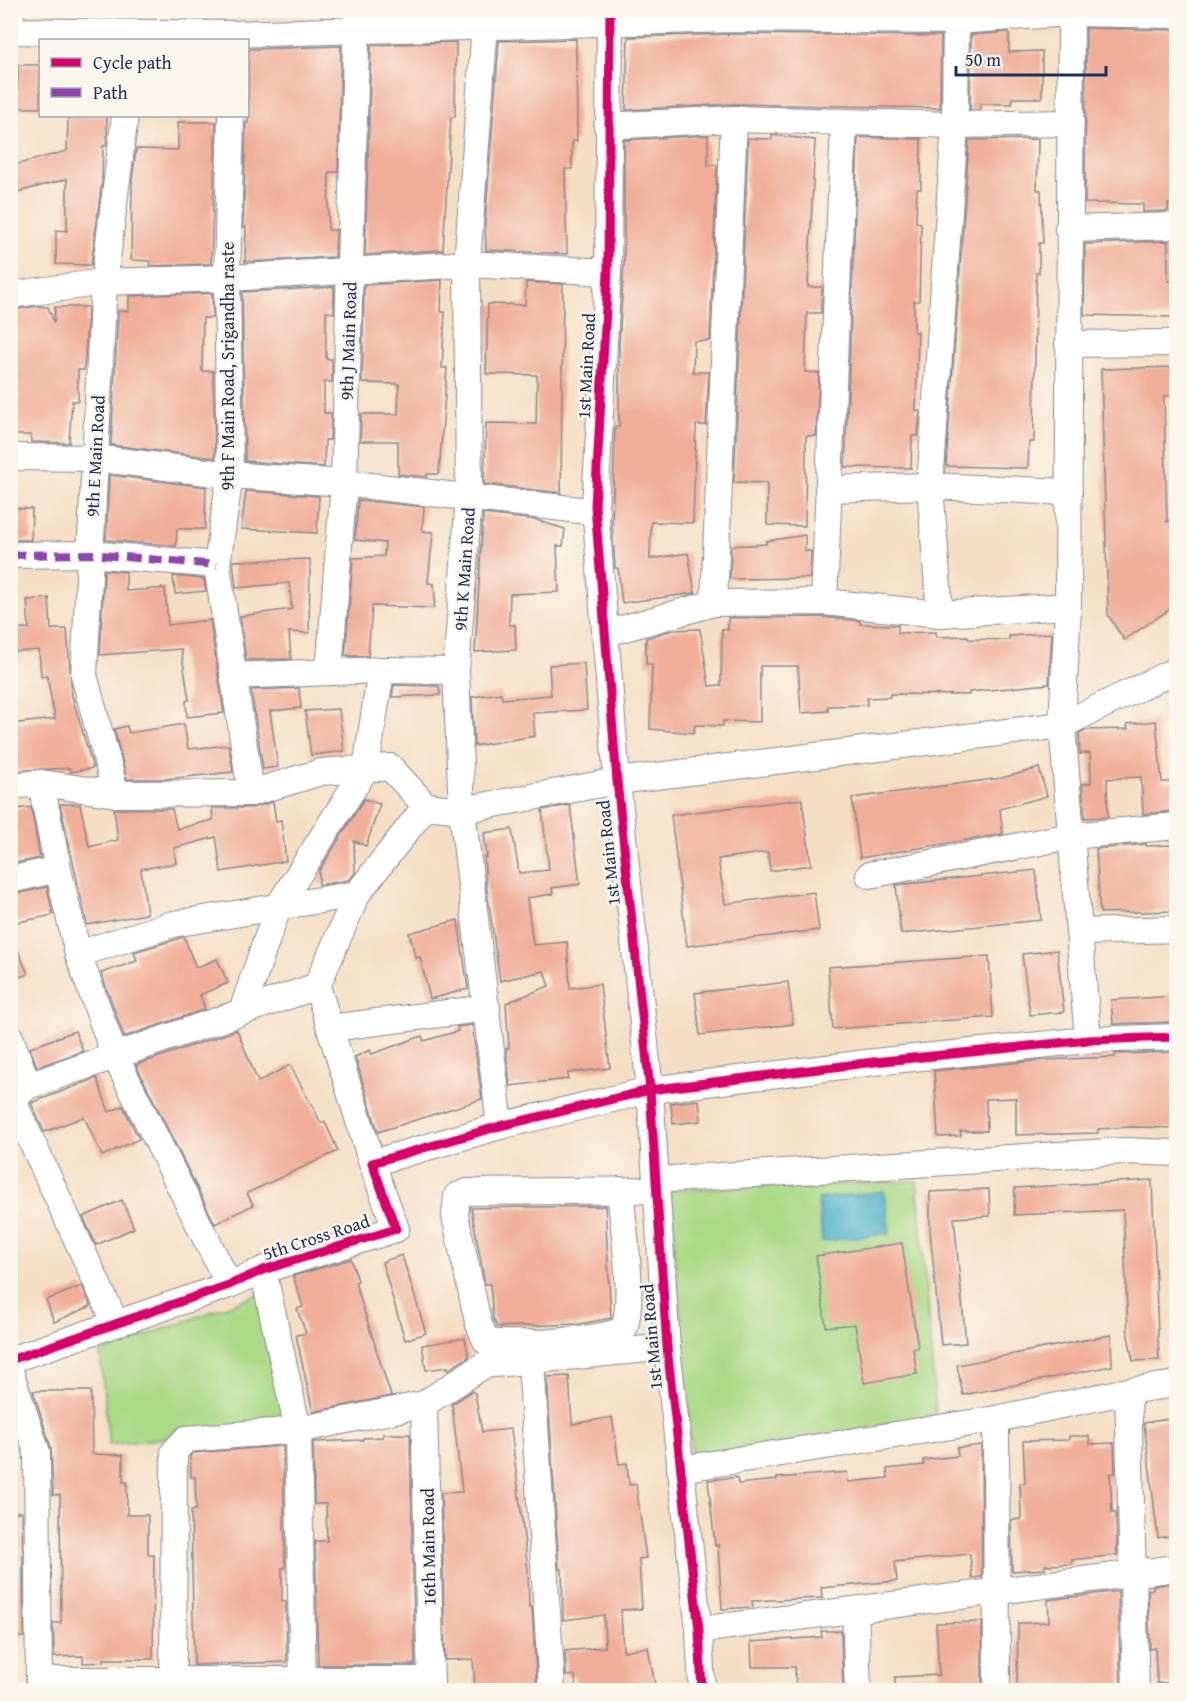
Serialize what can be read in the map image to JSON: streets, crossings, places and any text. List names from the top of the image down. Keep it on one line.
{"streets":{"street":["9th J Main Road","9th F Main Road, Srigandha raste","1st Main Road","9th E Main Road","9th K Main Road","5th Cross Road","16th Main Road"]},"legend":["Cycle path","Path"],"scale_bar":"50 m"}
